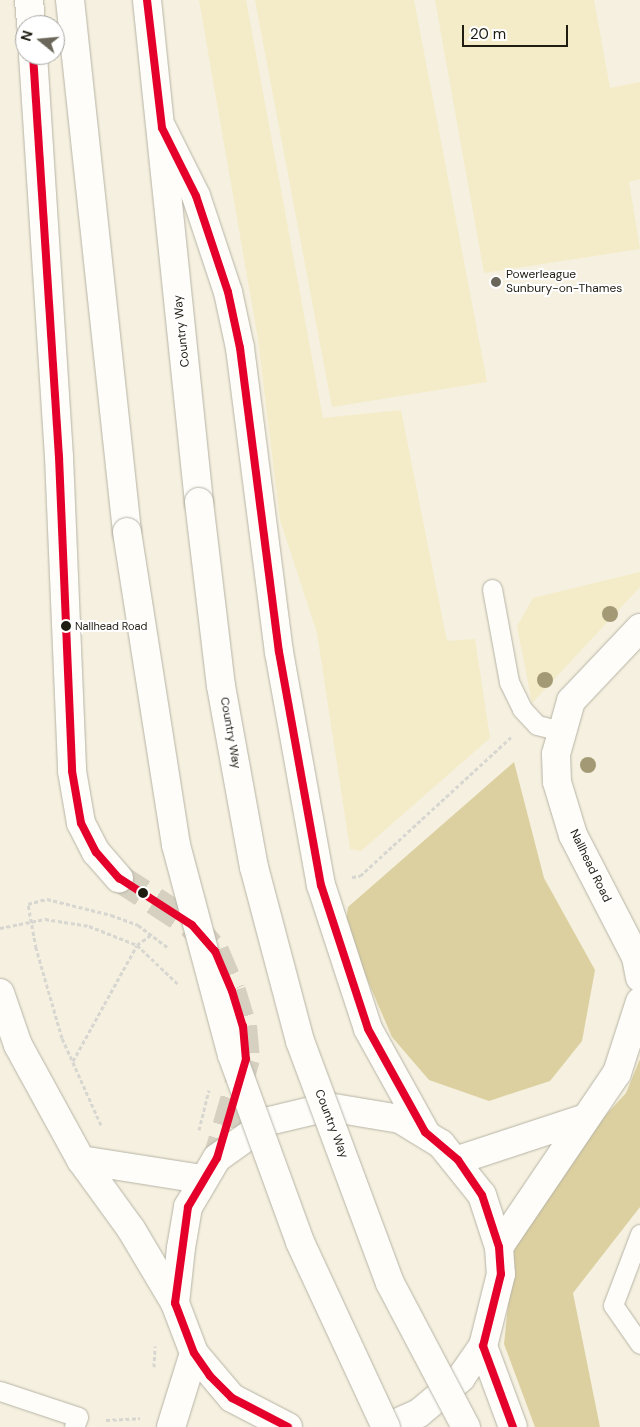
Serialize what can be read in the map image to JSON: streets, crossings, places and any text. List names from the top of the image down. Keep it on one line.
{"streets":{"main road":["Country Way","Nallhead Road"]},"places":["Powerleague Sunbury-on-Thames","Nallhead Road"],"scale_bar":"20 m","north":"left"}
